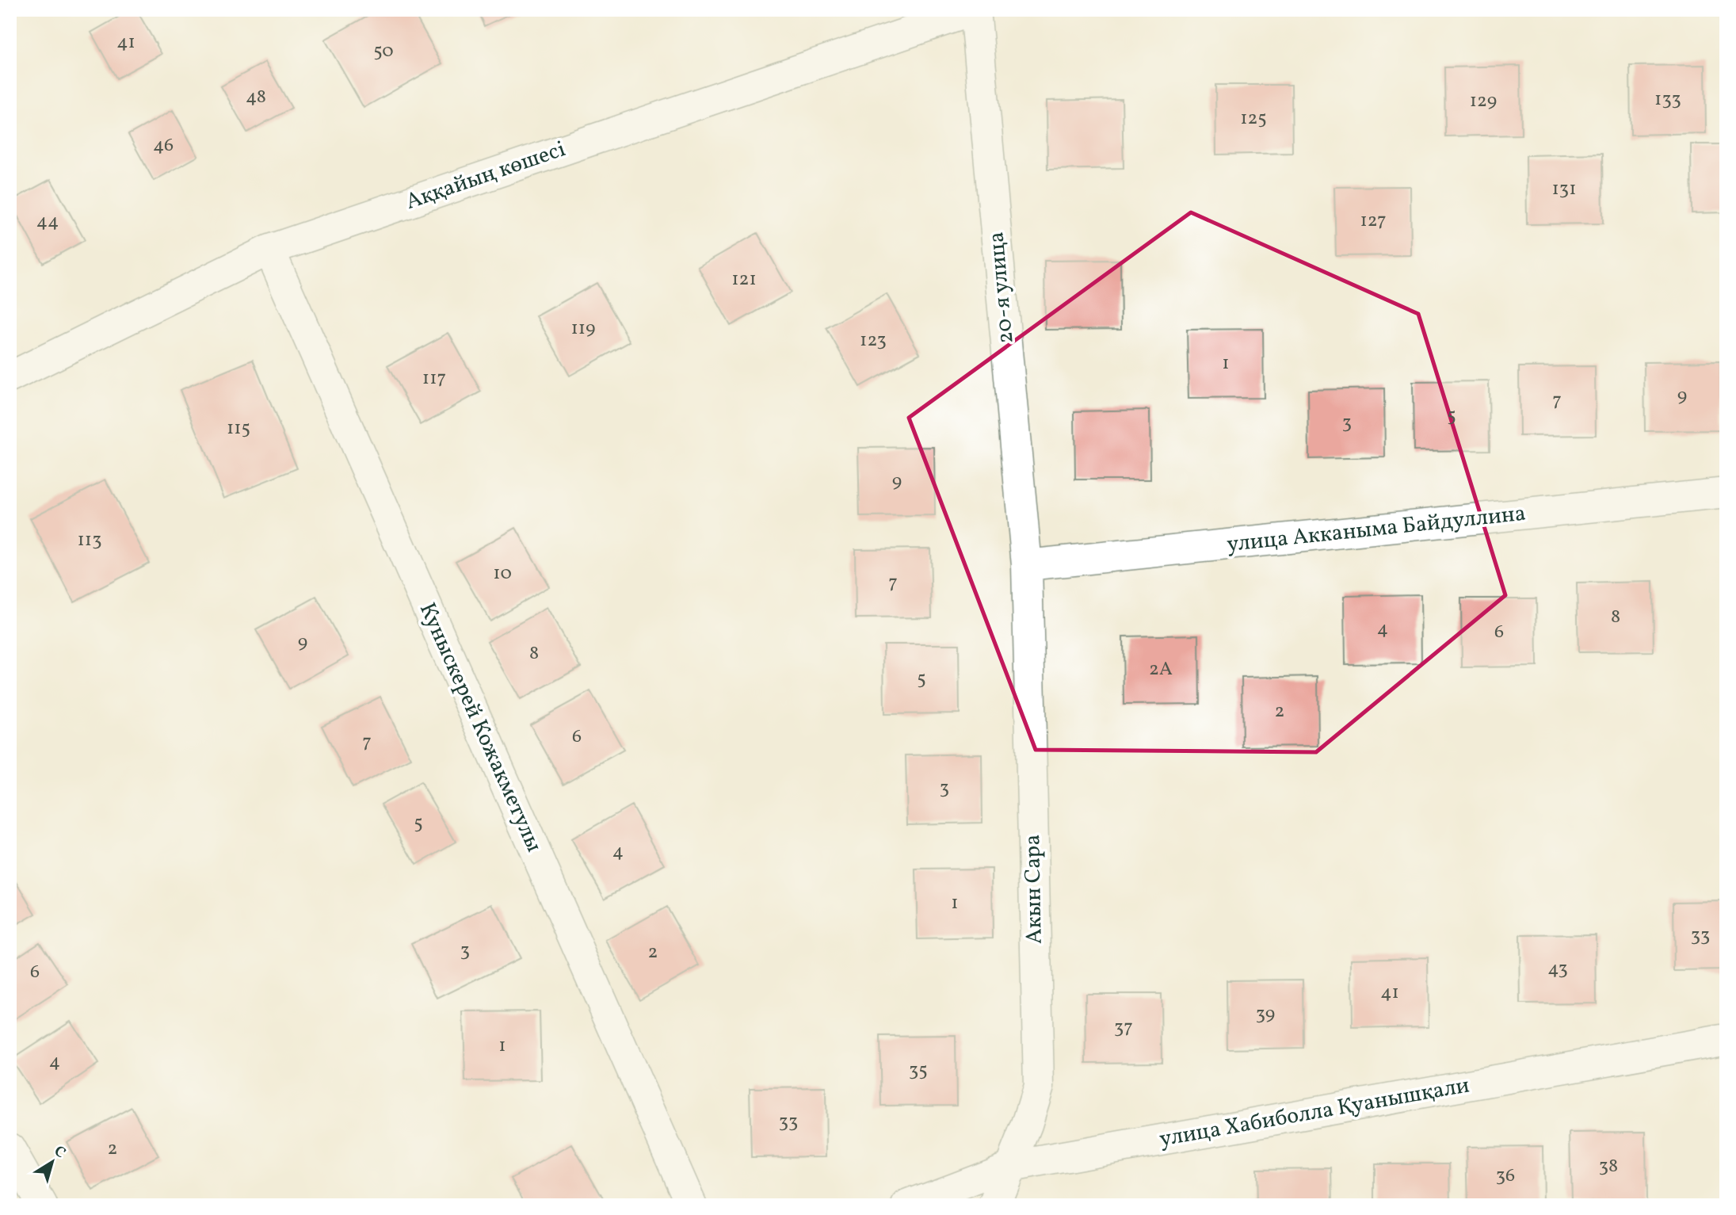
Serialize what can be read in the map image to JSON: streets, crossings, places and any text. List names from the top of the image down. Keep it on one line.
{"streets":{"street":["Аққайың көшесі","20-я улица","улица Акканыма Байдуллина","Куныскерей Кожакметулы","Акын Сара","улица Хабиболла Қуанышқали"]},"crossings":[["Аққайың көшесі","20-я улица"],["Аққайың көшесі","Куныскерей Кожакметулы"],["20-я улица","улица Акканыма Байдуллина"],["20-я улица","Акын Сара"],["улица Акканыма Байдуллина","Акын Сара"],["Акын Сара","улица Хабиболла Қуанышқали"]],"house_numbers":["41","50","48","133","129","125","46","131","127","44","121","119","123","1","117","9","7","5","3","115","9","113","10","7","8","4","6","9","8","2А","5","2","6","7","3","5","4","1","33","3","2","43","6","41","39","37","1","4","35","33","2","38","36"],"north":"top right"}
